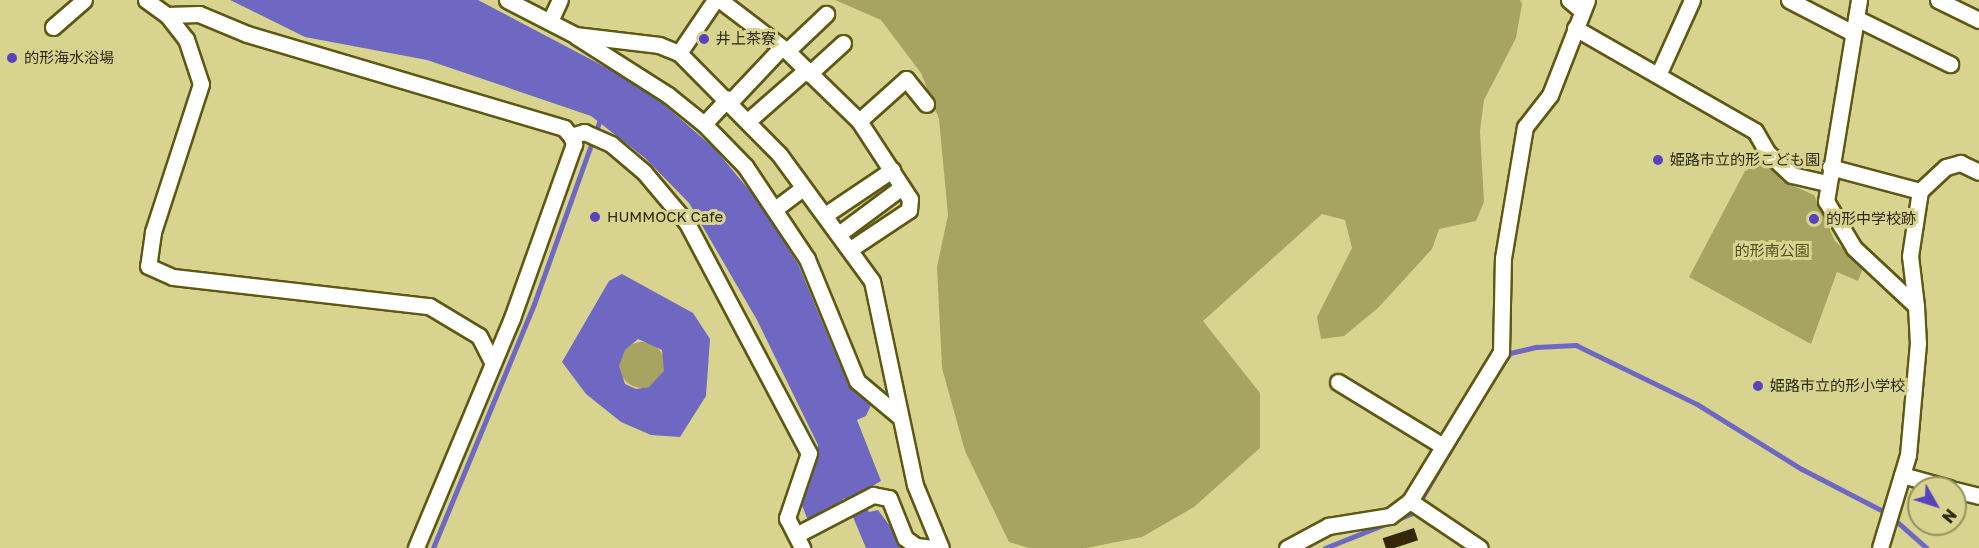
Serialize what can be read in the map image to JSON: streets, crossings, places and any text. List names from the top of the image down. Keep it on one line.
{"parks":["的形南公園"],"places":["井上茶寮","的形海水浴場","姫路市立的形こども園","HUMMOCK Cafe","的形中学校跡","姫路市立的形小学校"],"north":"bottom right"}
